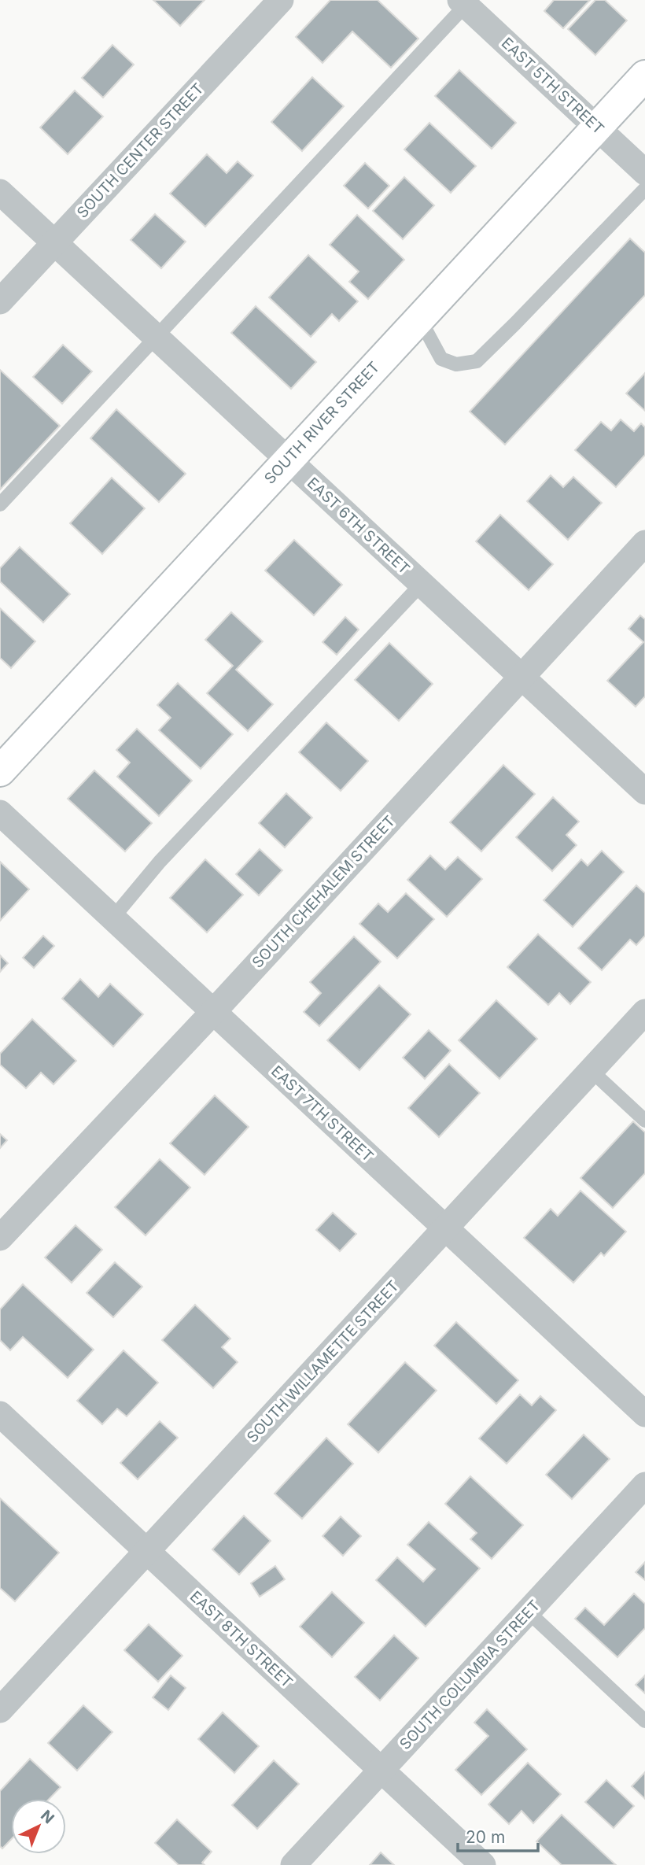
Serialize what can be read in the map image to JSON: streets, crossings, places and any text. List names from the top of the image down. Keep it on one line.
{"streets":{"street":["EAST 5TH STREET","SOUTH CENTER STREET","SOUTH RIVER STREET","EAST 6TH STREET","SOUTH CHEHALEM STREET","EAST 7TH STREET","SOUTH WILLAMETTE STREET","EAST 8TH STREET","SOUTH COLUMBIA STREET"]},"crossings":[["EAST 5TH STREET","SOUTH RIVER STREET"],["SOUTH CENTER STREET","EAST 6TH STREET"],["SOUTH RIVER STREET","EAST 6TH STREET"],["EAST 6TH STREET","SOUTH CHEHALEM STREET"],["SOUTH CHEHALEM STREET","EAST 7TH STREET"],["EAST 7TH STREET","SOUTH WILLAMETTE STREET"],["SOUTH WILLAMETTE STREET","EAST 8TH STREET"],["EAST 8TH STREET","SOUTH COLUMBIA STREET"]],"scale_bar":"20 m","north":"top right"}
